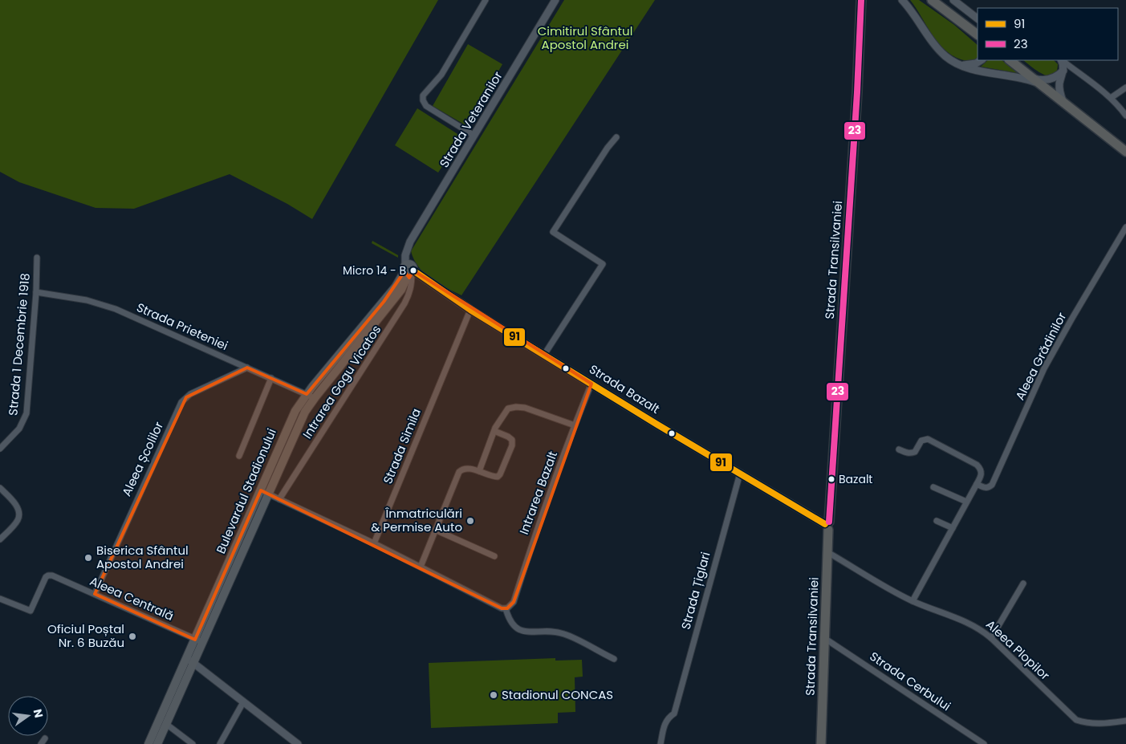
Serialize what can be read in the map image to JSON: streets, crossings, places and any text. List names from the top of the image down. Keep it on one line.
{"streets":{"main road":["Strada Transilvaniei","Strada Bazalt","Bulevardul Stadionului"],"street":["Strada Veteranilor","Strada Prieteniei","Strada 1 Decembrie 1918","Aleea Grădinilor","Intrarea Gogu Vicatos","Strada Simila","Aleea Școlilor","Intrarea Bazalt","Strada Țiglari","Aleea Centrală","Aleea Plopilor","Strada Cerbului"]},"crossings":[["Strada Veteranilor","Intrarea Gogu Vicatos"],["Strada Veteranilor","Strada Bazalt"],["Strada Veteranilor","Bulevardul Stadionului"],["Strada Transilvaniei","Strada Bazalt"],["Strada Transilvaniei","Aleea Plopilor"],["Strada Transilvaniei","Strada Cerbului"],["Strada Prieteniei","Strada 1 Decembrie 1918"],["Strada Prieteniei","Aleea Școlilor"],["Strada Prieteniei","Bulevardul Stadionului"],["Intrarea Gogu Vicatos","Strada Bazalt"],["Intrarea Gogu Vicatos","Bulevardul Stadionului"],["Strada Bazalt","Strada Simila"],["Strada Bazalt","Bulevardul Stadionului"],["Strada Bazalt","Intrarea Bazalt"],["Strada Bazalt","Strada Țiglari"],["Aleea Școlilor","Aleea Centrală"],["Bulevardul Stadionului","Aleea Centrală"]],"parks":["Cimitirul Sfântul Apostol Andrei"],"places":["Micro 14 - B","Bazalt","Înmatriculări & Permise Auto","Biserica Sfântul Apostol Andrei","Oficiul Poștal Nr. 6 Buzău","Stadionul CONCAS"],"lines":["transit line 23","transit line 91"],"legend":["91","23"],"north":"right"}
